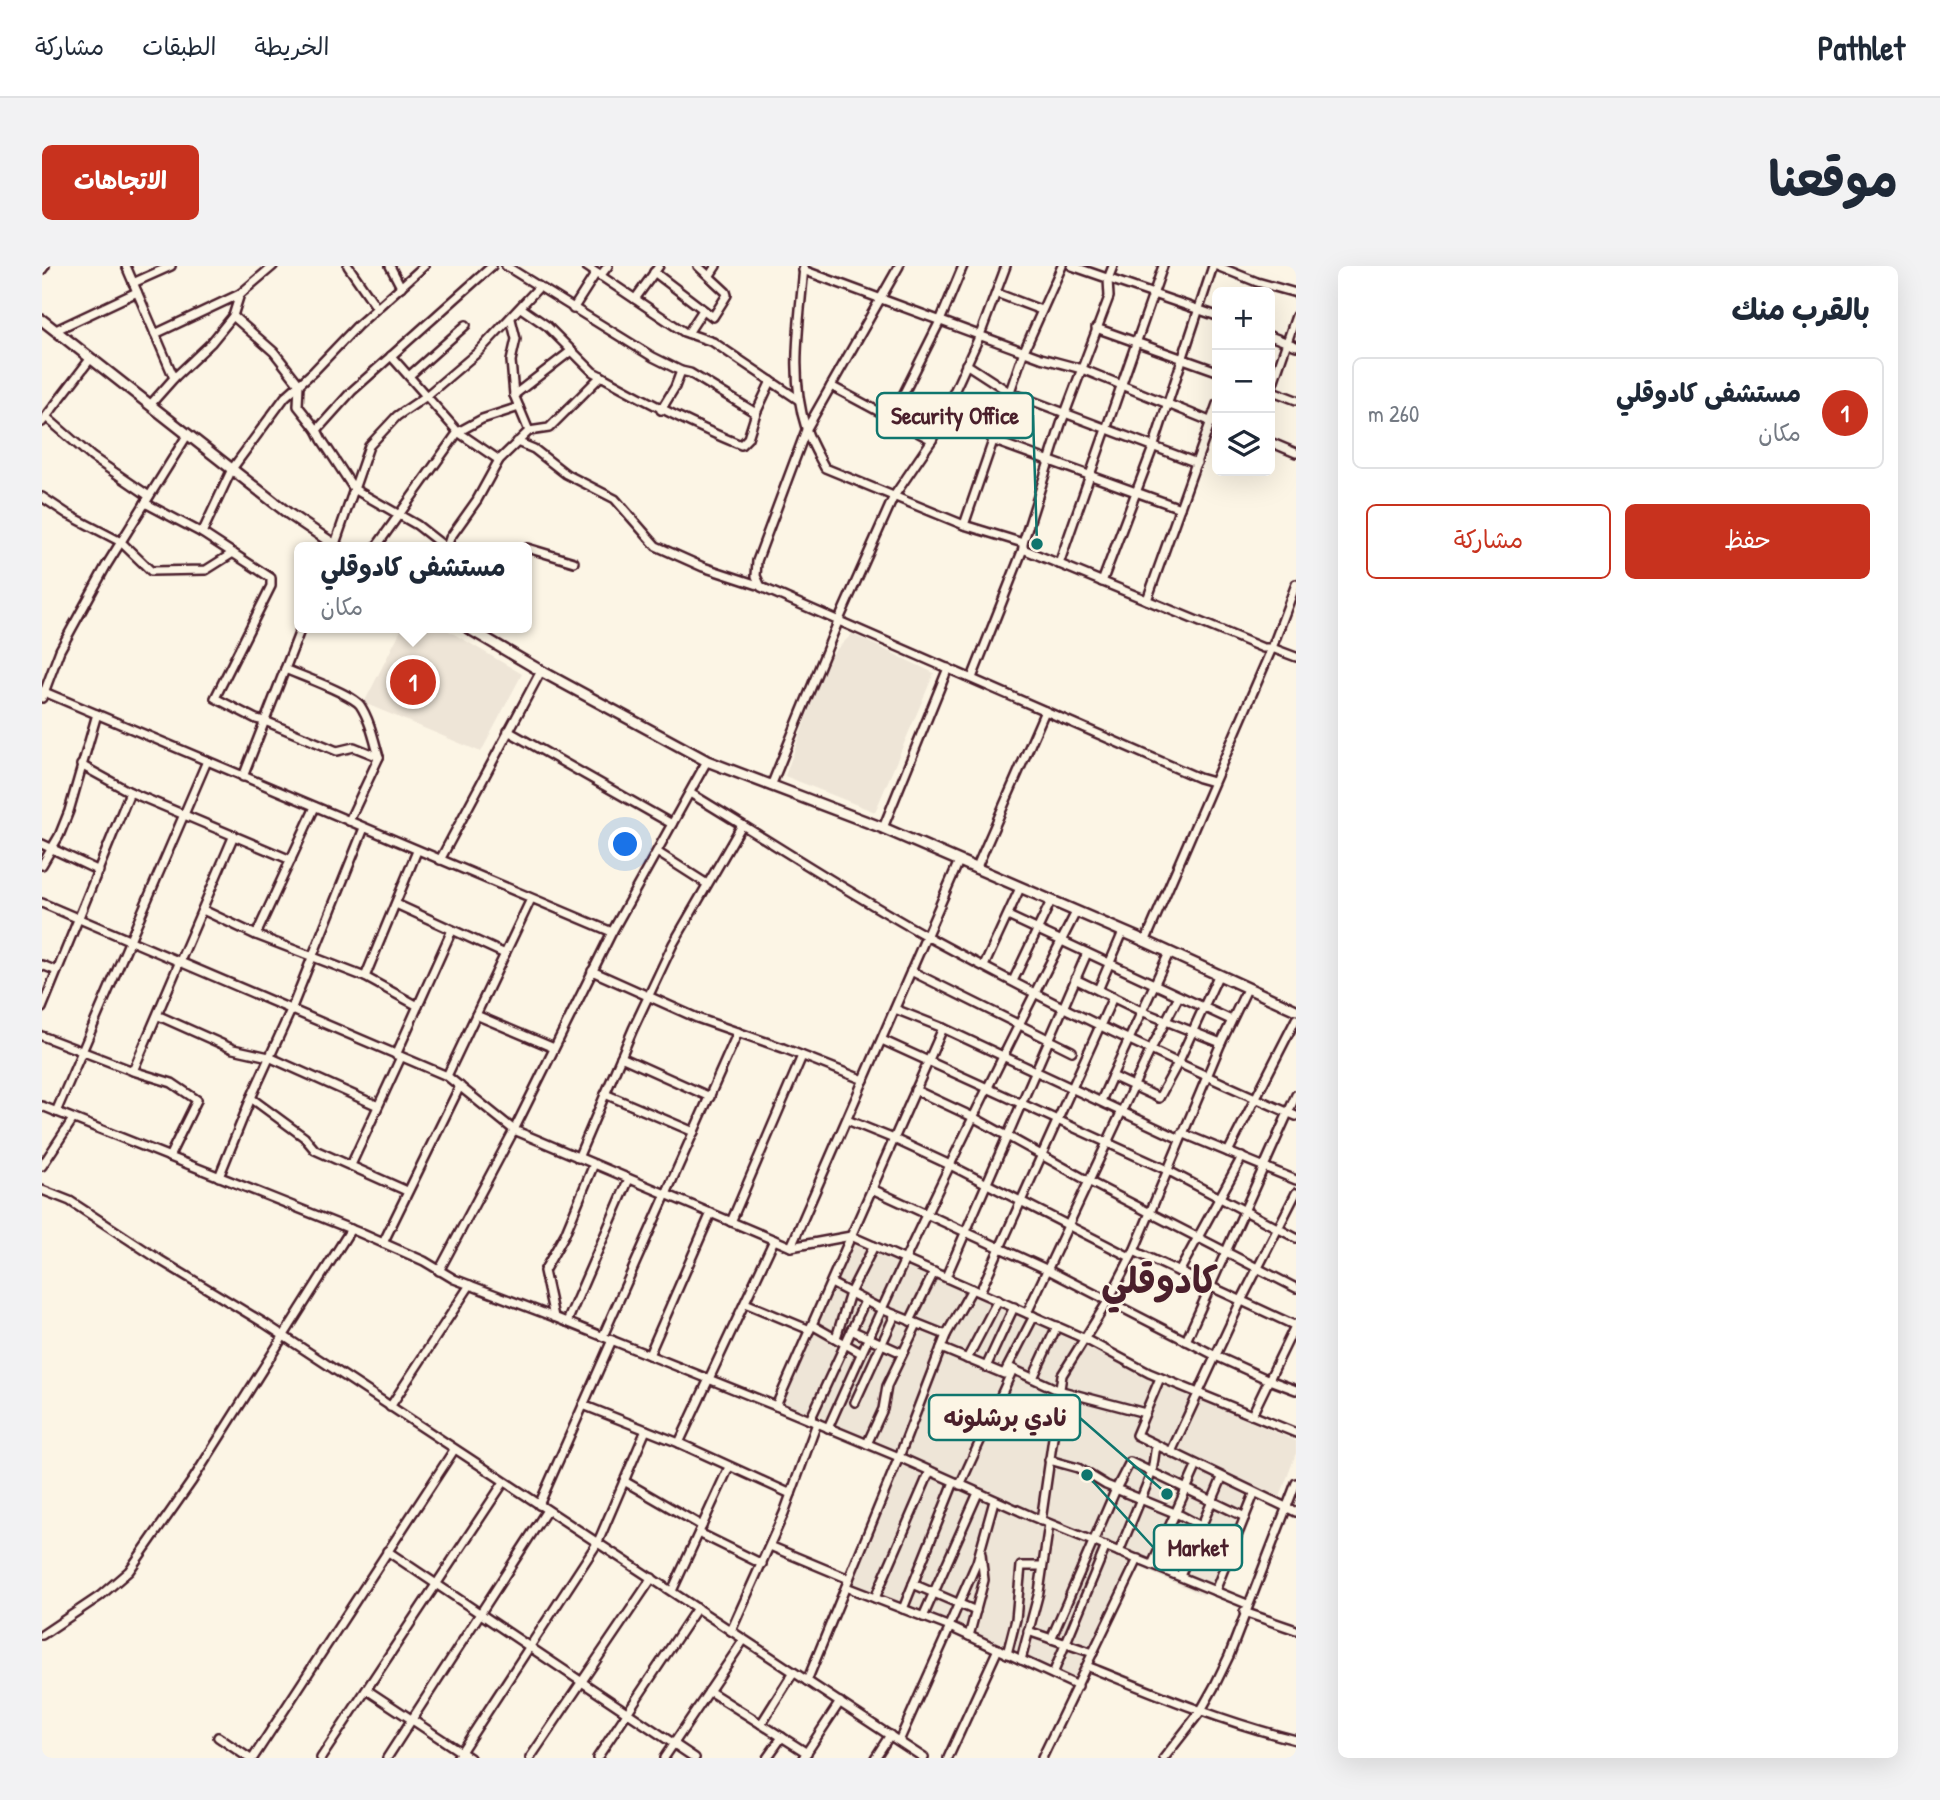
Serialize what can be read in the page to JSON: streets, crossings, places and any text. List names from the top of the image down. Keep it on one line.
{"districts":["كادوقلي"],"places":["Security Office","Market","نادي برشلونه"],"page":{"header":"Pathlet","nav":["الخريطة","الطبقات","مشاركة"],"title":"موقعنا","buttons":["الاتجاهات",["حفظ","مشاركة"]],"heading":"بالقرب منك","map_buttons":["+","−"],"list":[{"mark":"1","name":"مستشفى كادوقلي","note":"مكان","value":"260 m"}],"popup":["مستشفى كادوقلي","مكان"],"pins":"1"}}
